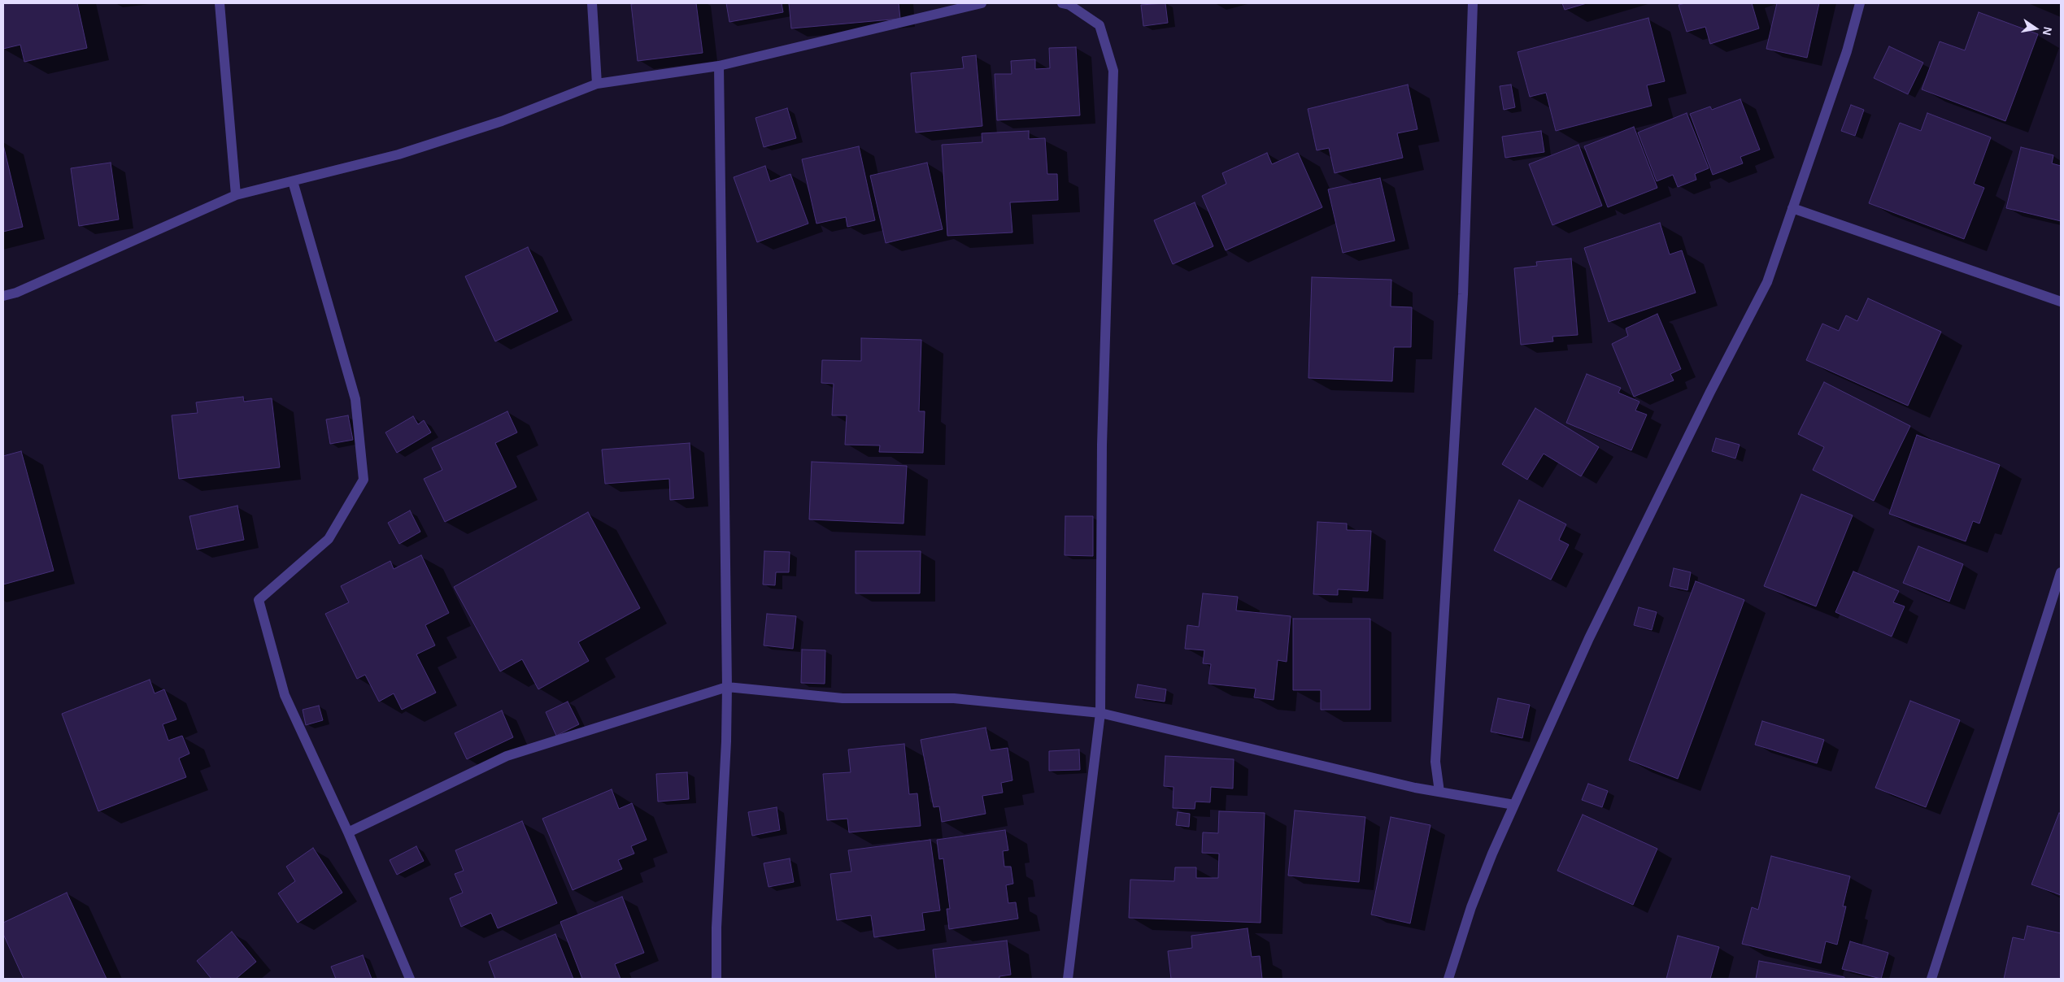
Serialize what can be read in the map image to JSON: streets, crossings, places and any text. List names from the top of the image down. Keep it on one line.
{"north":"right"}
